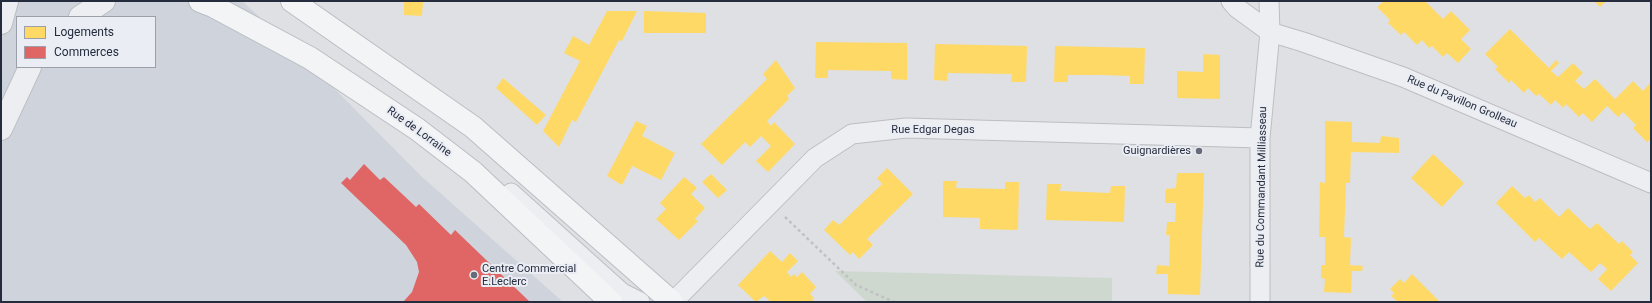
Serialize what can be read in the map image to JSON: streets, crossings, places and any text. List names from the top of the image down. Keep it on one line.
{"streets":{"main road":["Rue de Lorraine"],"street":["Rue du Pavillon Grolleau","Rue Edgar Degas","Rue du Commandant Milliasseau"]},"crossings":[["Rue du Pavillon Grolleau","Rue du Commandant Milliasseau"],["Rue Edgar Degas","Rue du Commandant Milliasseau"]],"places":["Guignardières","Centre Commercial E.Leclerc"],"legend":["Logements","Commerces"]}
